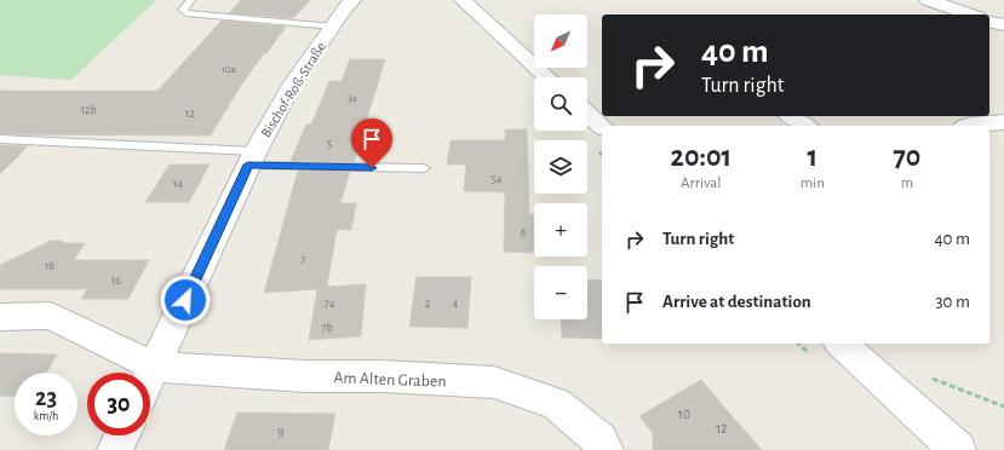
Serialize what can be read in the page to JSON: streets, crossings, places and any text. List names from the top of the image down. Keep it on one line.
{"streets":{"street":["Bischof-Roß-Straße","Am Alten Graben"]},"crossings":[["Bischof-Roß-Straße","Am Alten Graben"]],"house_numbers":["10a","3a","12b","12","5","5a","14","6","7","18","16","7a","2","4","7b","10","12","9"],"north":"bottom left","page":{"map_buttons":["+","−"],"turn":["40 m","Turn right"],"eta":["20:01","Arrival","1","min","70","m"],"list":[{"name":"Turn right","value":"40 m"},{"name":"Arrive at destination","value":"30 m"}],"speed":"23 km/h","limit":"30"}}
